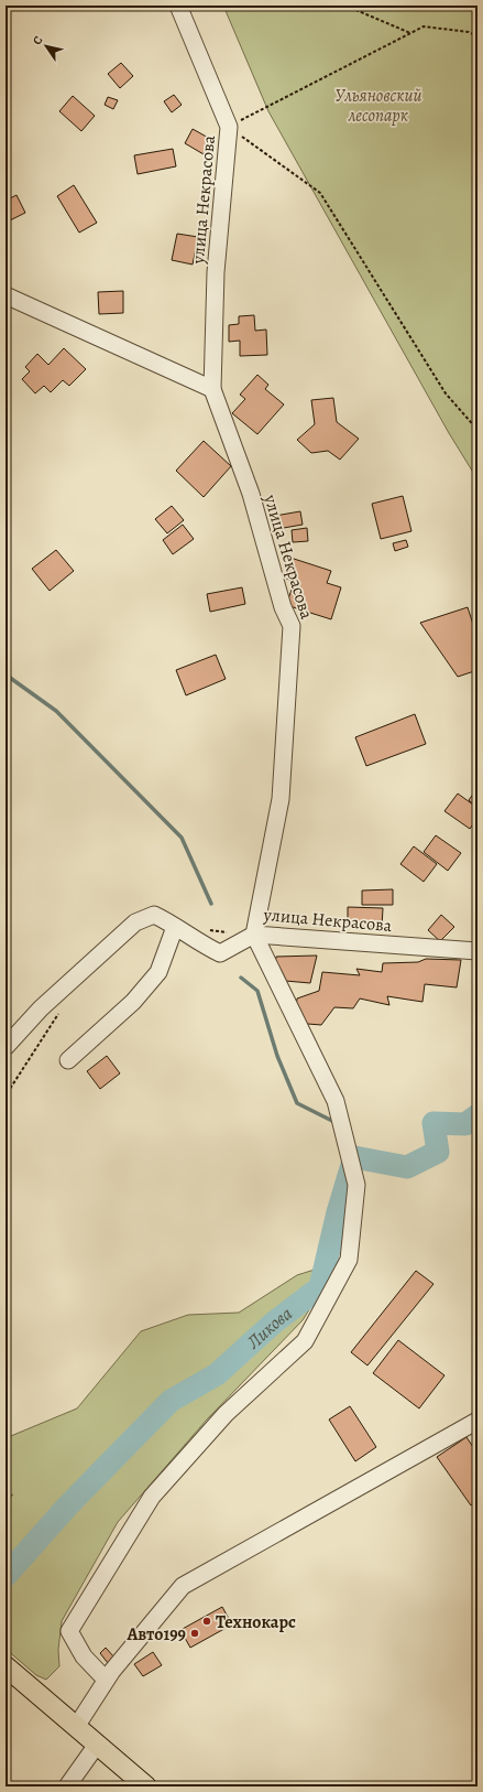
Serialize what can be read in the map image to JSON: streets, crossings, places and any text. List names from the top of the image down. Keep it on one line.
{"streets":{"street":["улица Некрасова"]},"water":["Ликова"],"parks":["Ульяновский лесопарк"],"places":["Технокарс","Авто199"],"north":"top left"}
